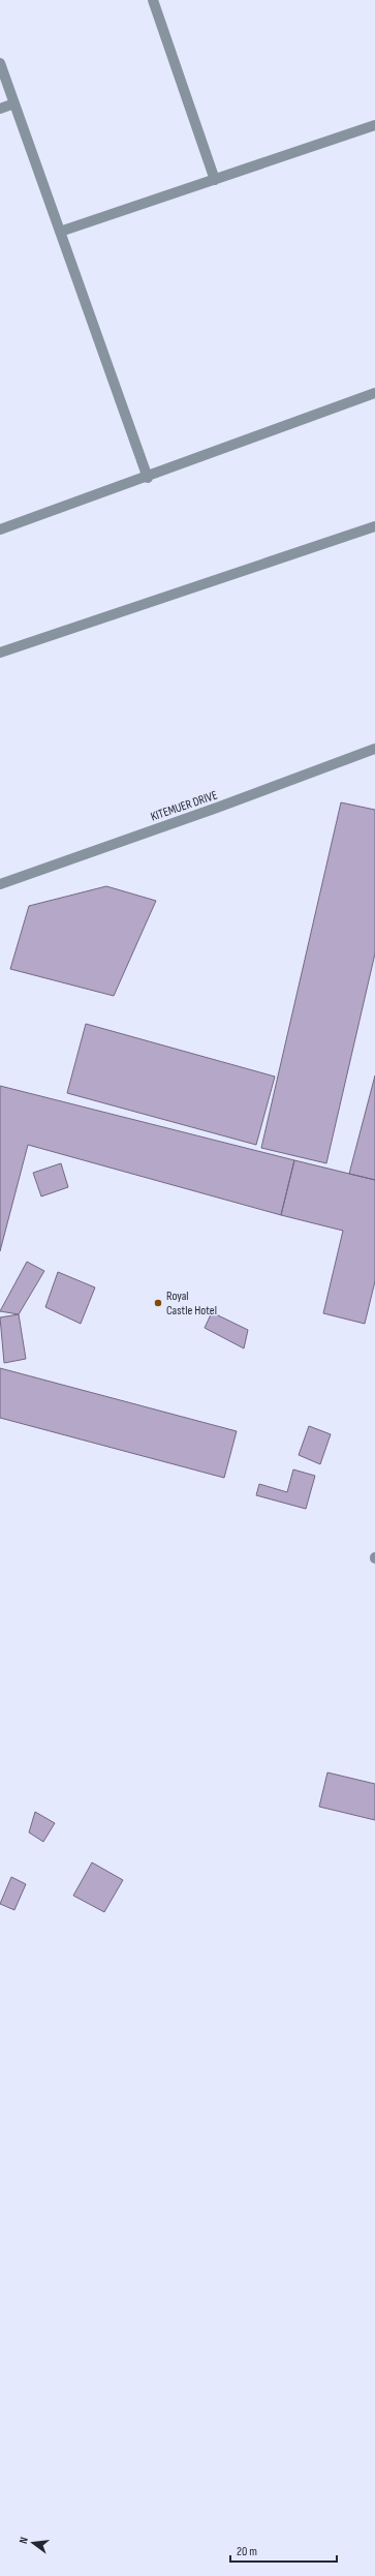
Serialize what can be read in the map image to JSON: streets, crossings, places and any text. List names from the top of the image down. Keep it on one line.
{"streets":{"street":["KITEMUER DRIVE"]},"places":["Royal Castle Hotel"],"scale_bar":"20 m","north":"left"}
